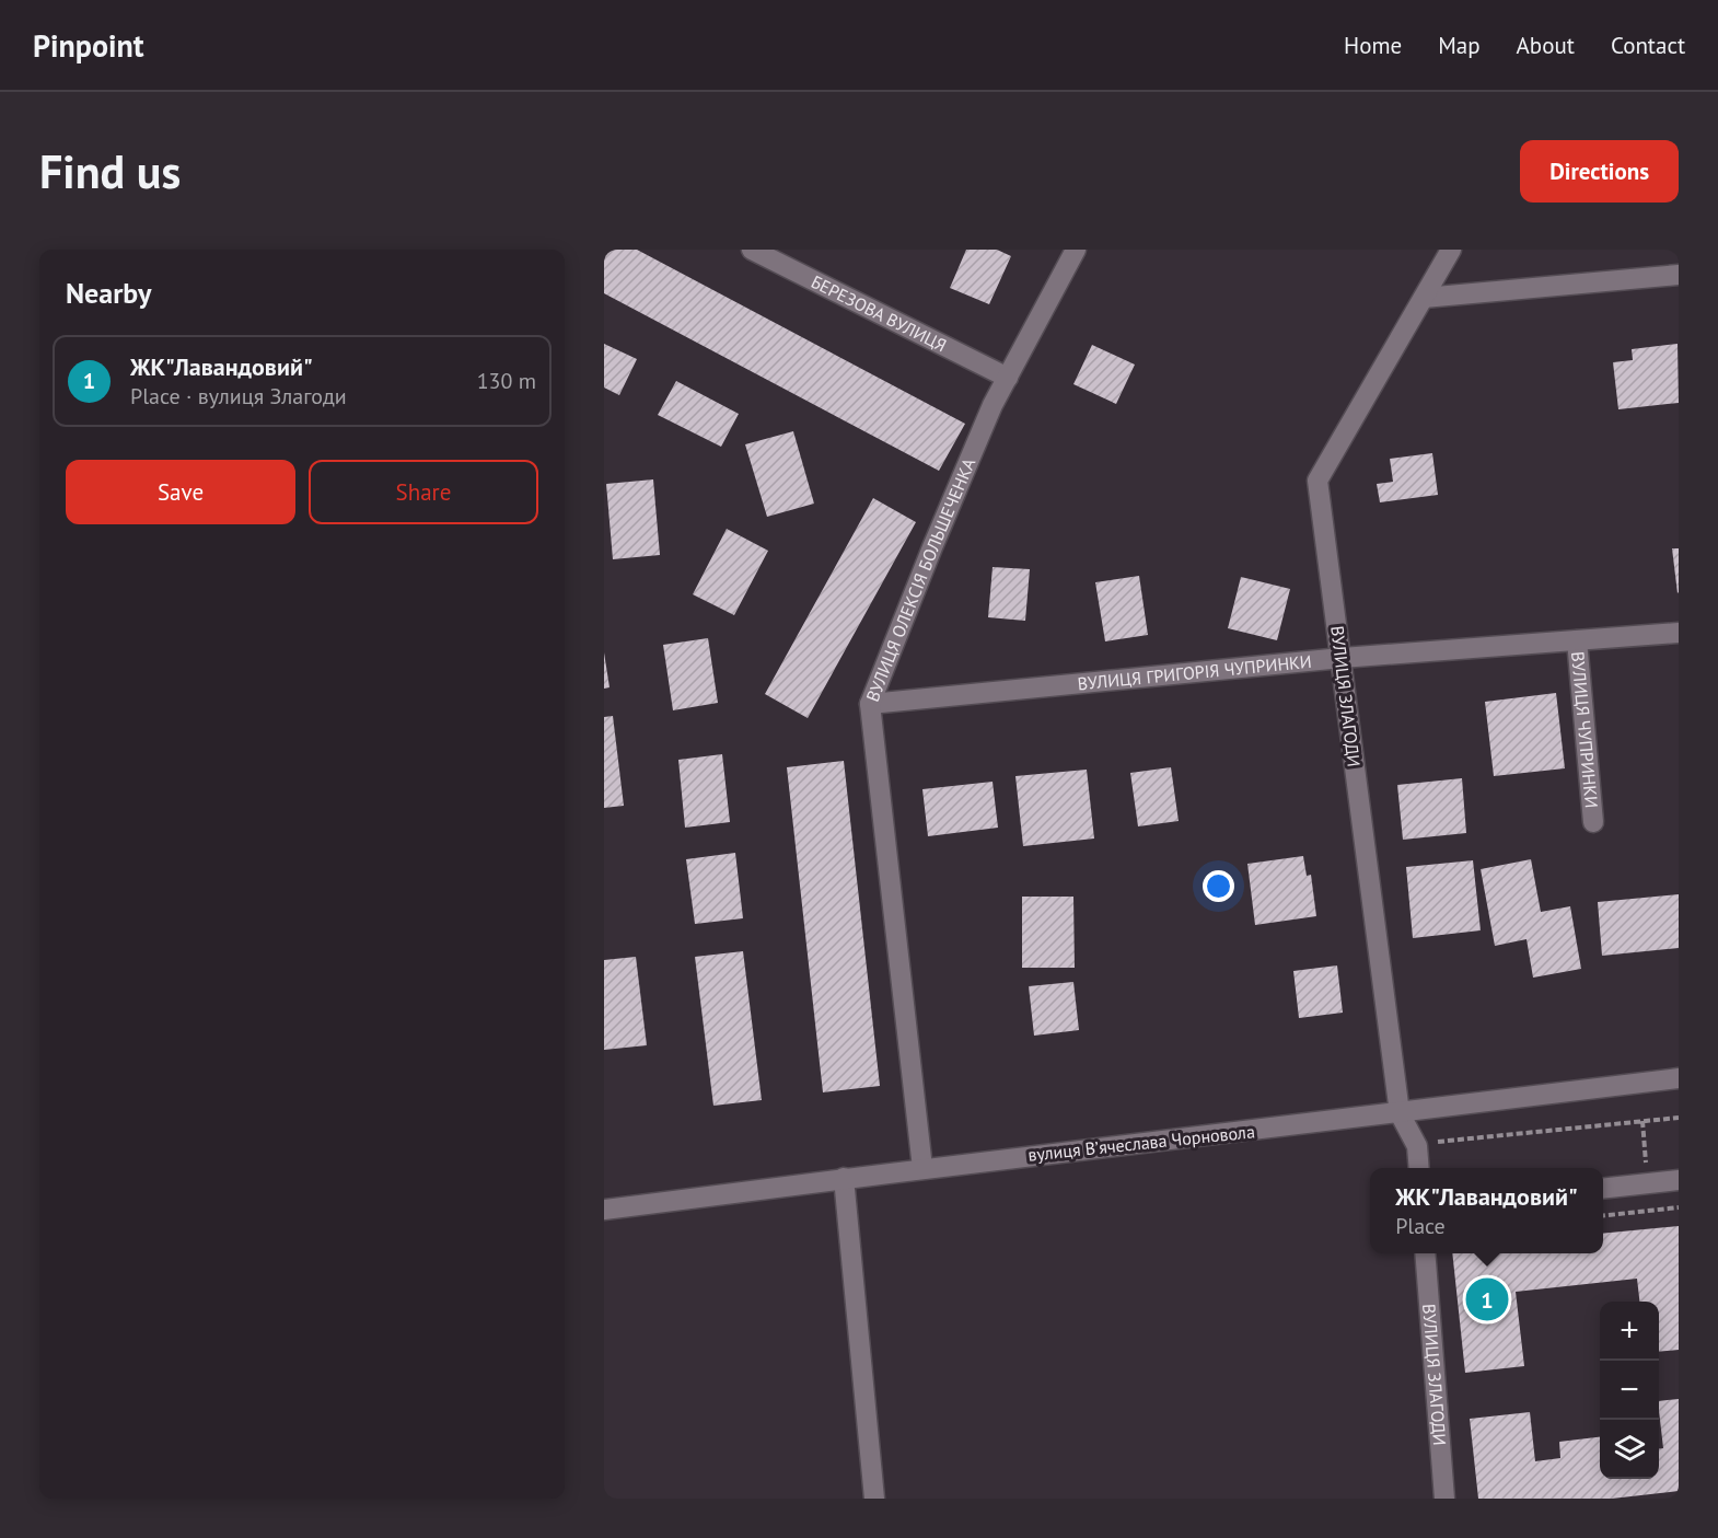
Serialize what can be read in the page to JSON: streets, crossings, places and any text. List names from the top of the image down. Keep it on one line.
{"streets":{"street":["БЕРЕЗОВА ВУЛИЦЯ","ВУЛИЦЯ ОЛЕКСІЯ БОЛЬШЕЧЕНКА","ВУЛИЦЯ ГРИГОРІЯ ЧУПРИНКИ","ВУЛИЦЯ ЗЛАГОДИ","ВУЛИЦЯ ЧУПРИНКИ","вулиця Вʼячеслава Чорновола"]},"crossings":[["БЕРЕЗОВА ВУЛИЦЯ","ВУЛИЦЯ ОЛЕКСІЯ БОЛЬШЕЧЕНКА"],["ВУЛИЦЯ ОЛЕКСІЯ БОЛЬШЕЧЕНКА","ВУЛИЦЯ ГРИГОРІЯ ЧУПРИНКИ"],["ВУЛИЦЯ ОЛЕКСІЯ БОЛЬШЕЧЕНКА","вулиця Вʼячеслава Чорновола"],["ВУЛИЦЯ ГРИГОРІЯ ЧУПРИНКИ","ВУЛИЦЯ ЗЛАГОДИ"],["ВУЛИЦЯ ГРИГОРІЯ ЧУПРИНКИ","ВУЛИЦЯ ЧУПРИНКИ"],["ВУЛИЦЯ ЗЛАГОДИ","вулиця Вʼячеслава Чорновола"]],"page":{"header":"Pinpoint","nav":["Home","Map","About","Contact"],"buttons":["Directions",["Save","Share"]],"title":"Find us","heading":"Nearby","list":[{"mark":"1","name":"ЖК\"Лавандовий\"","note":"Place · вулиця Злагоди","value":"130 m"}],"popup":["ЖК\"Лавандовий\"","Place"],"pins":"1","map_buttons":["+","−"]}}
